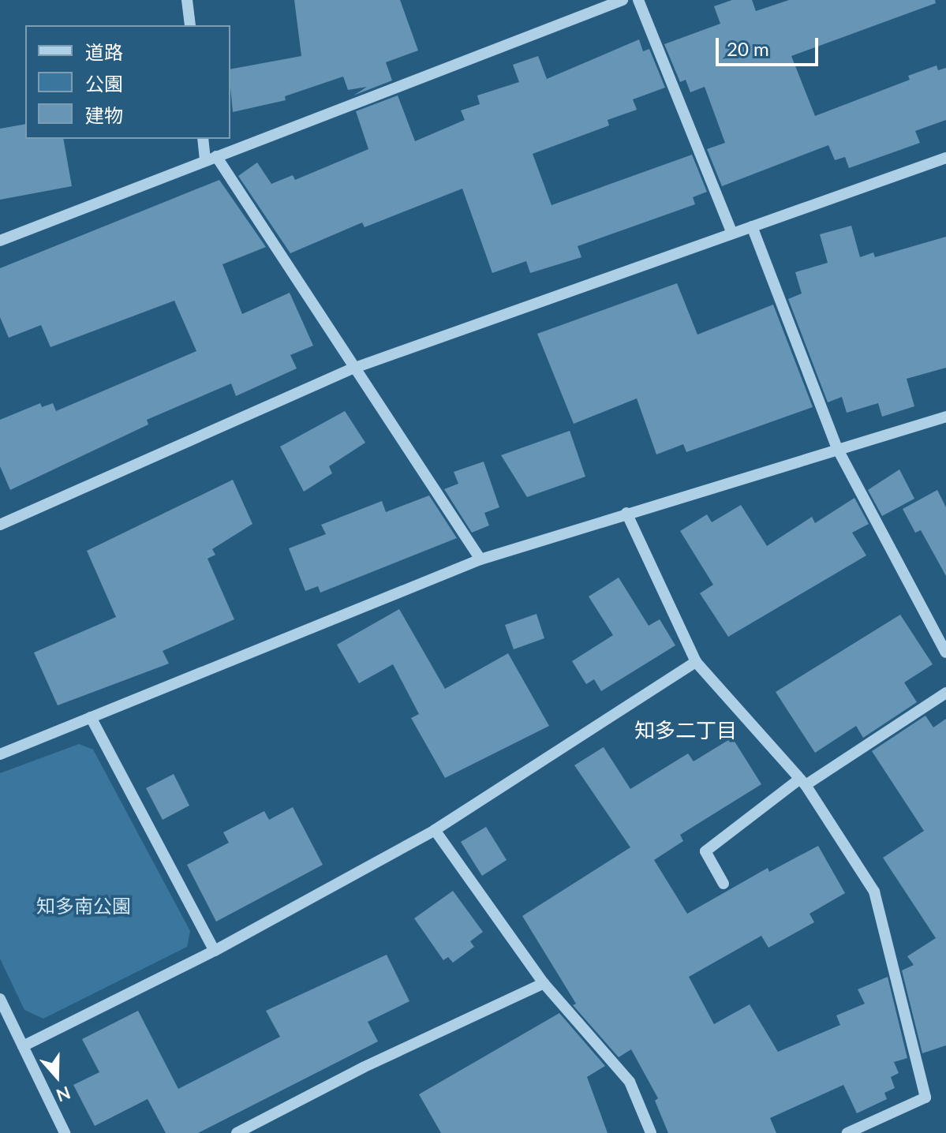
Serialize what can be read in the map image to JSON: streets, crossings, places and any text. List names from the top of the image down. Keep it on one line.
{"districts":["知多二丁目"],"parks":["知多南公園"],"legend":["道路","公園","建物"],"scale_bar":"20 m","north":"bottom"}
